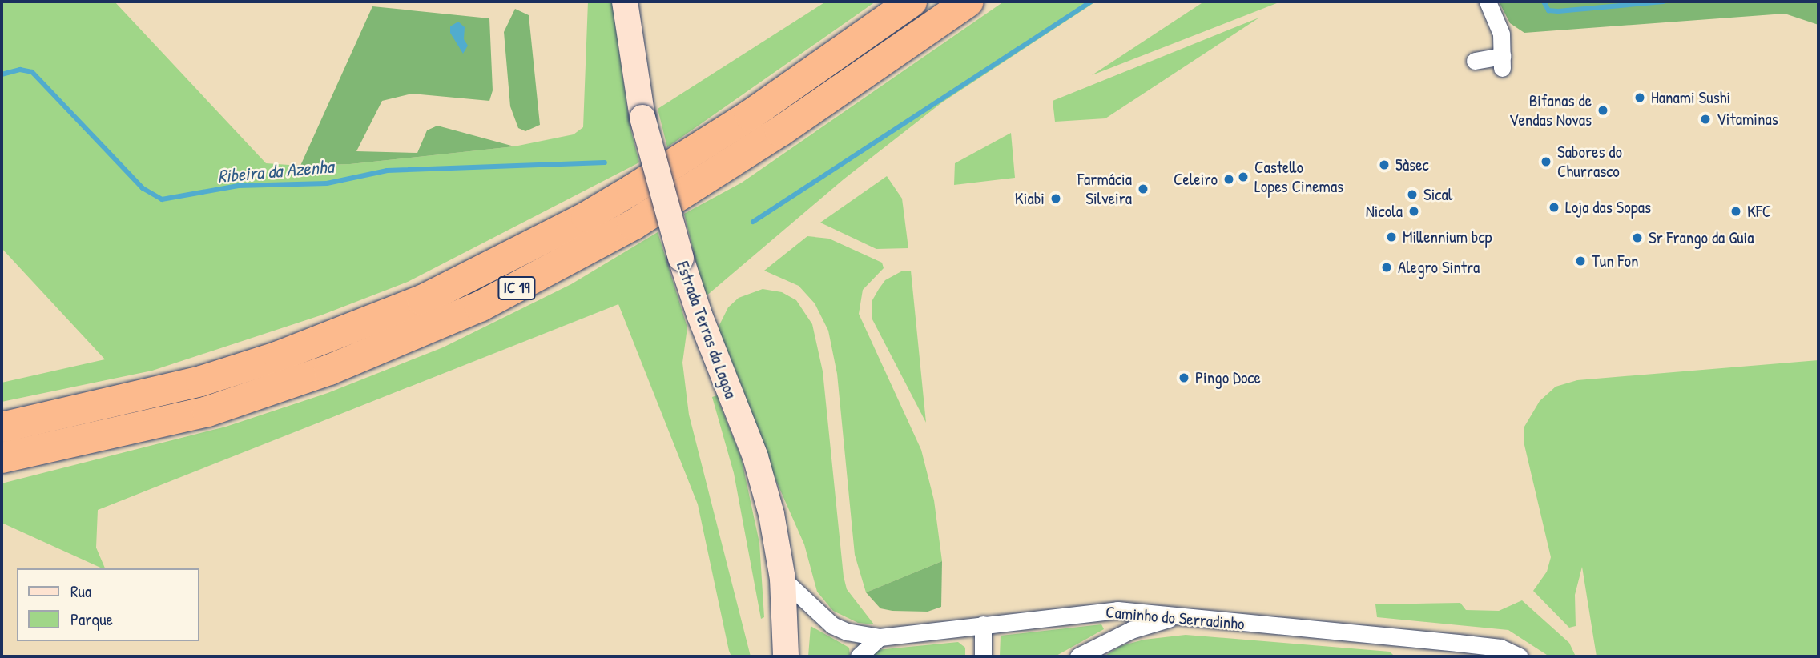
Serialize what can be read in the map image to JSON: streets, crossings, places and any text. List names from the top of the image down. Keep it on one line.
{"streets":{"highway":["IC 19"],"street":["Estrada Terras da Lagoa","Caminho do Serradinho"]},"crossings":[["Estrada Terras da Lagoa","Caminho do Serradinho"]],"water":["Ribeira da Azenha"],"places":["Hanami Sushi","Bifanas de Vendas Novas","Vitaminas","Sabores do Churrasco","5àsec","Castello Lopes Cinemas","Celeiro","Farmácia Silveira","Sical","Kiabi","Loja das Sopas","Nicola","KFC","Millennium bcp","Sr Frango da Guia","Tun Fon","Alegro Sintra","Pingo Doce"],"legend":["Rua","Parque"]}
